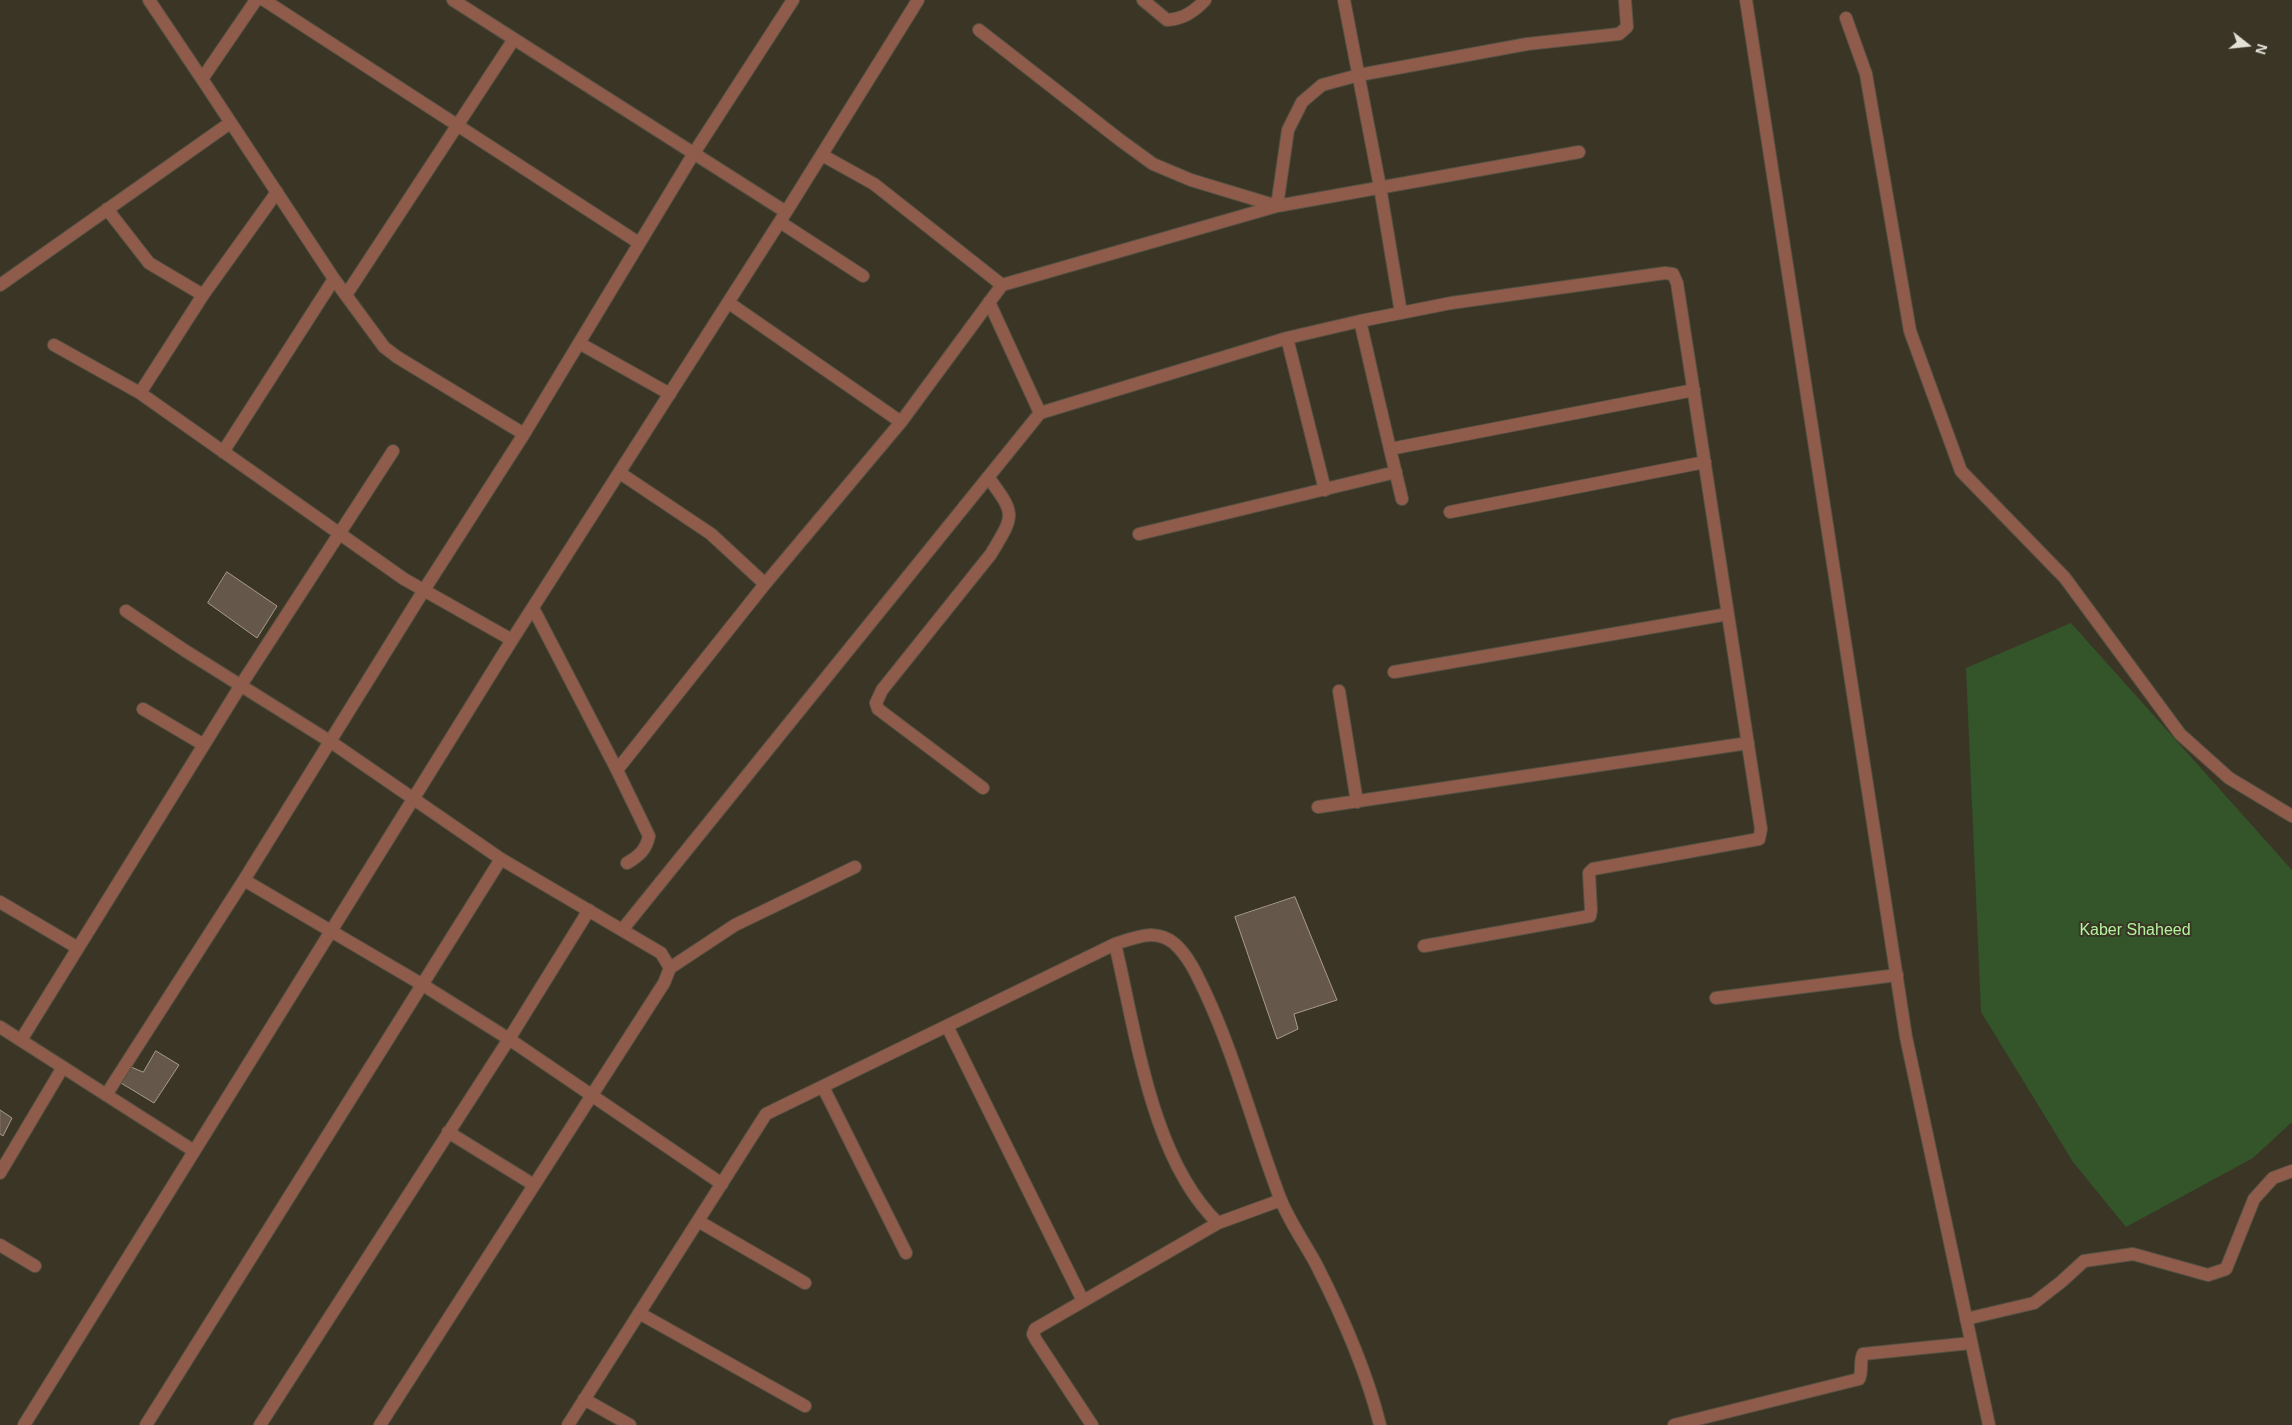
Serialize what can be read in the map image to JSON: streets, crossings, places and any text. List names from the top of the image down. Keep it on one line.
{"parks":["Kaber Shaheed"],"north":"right"}
